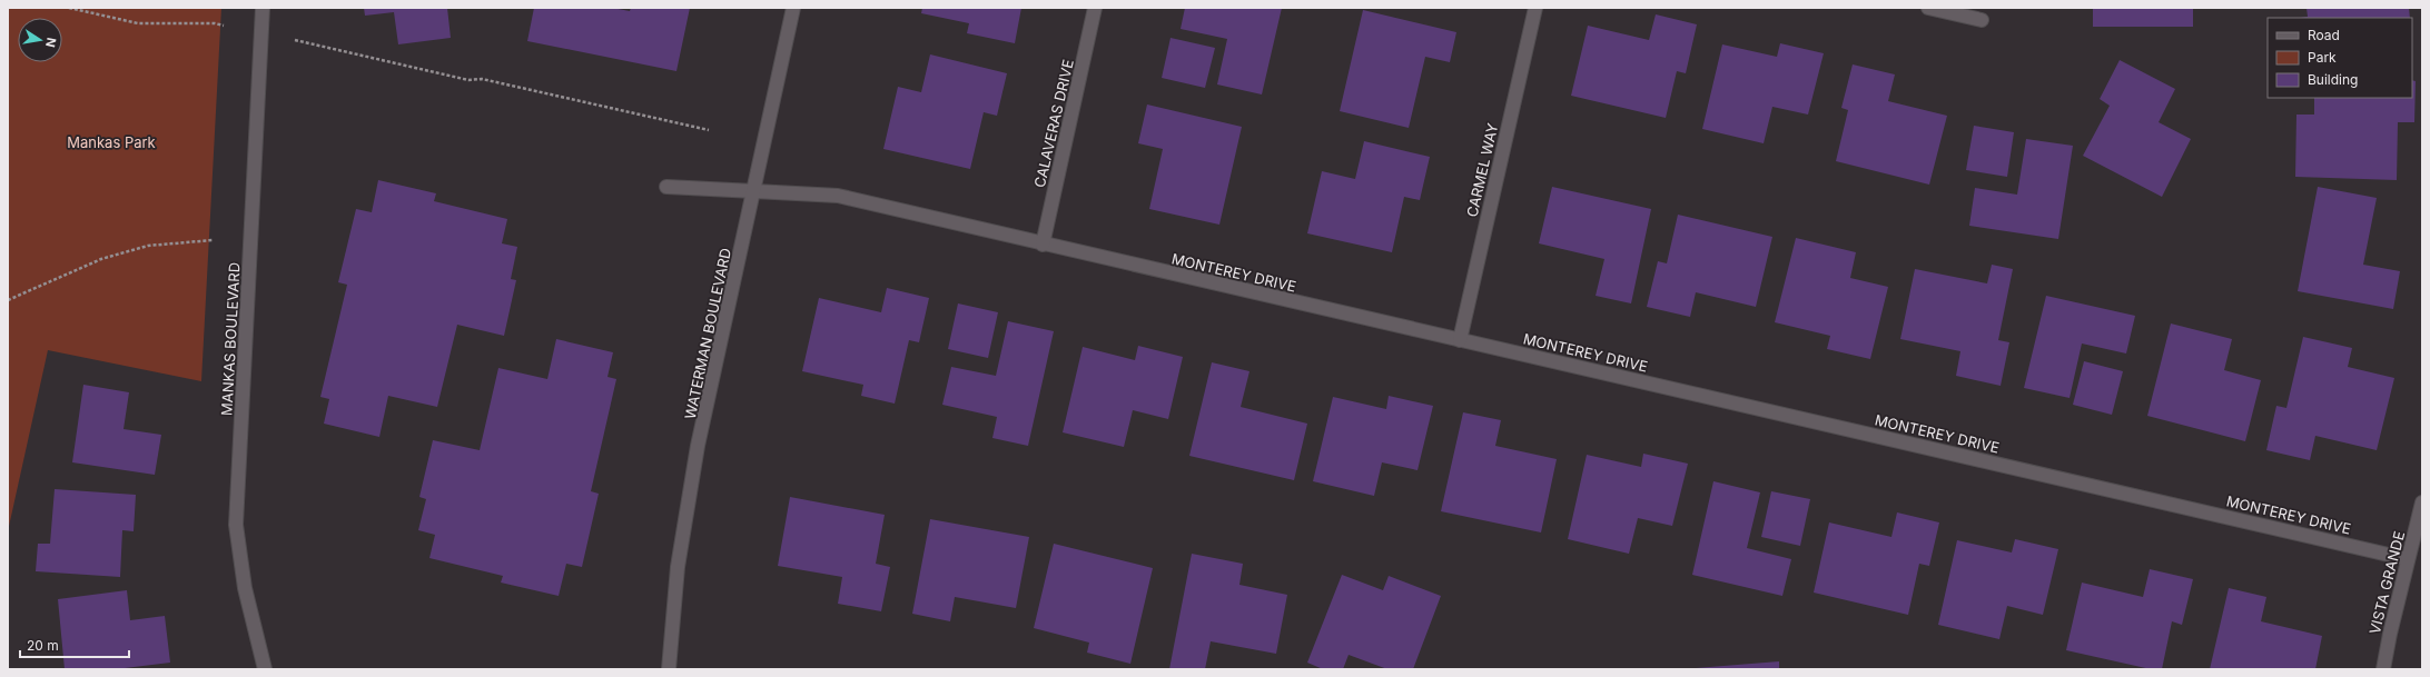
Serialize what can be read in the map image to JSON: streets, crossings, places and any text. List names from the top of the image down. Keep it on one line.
{"streets":{"street":["CALAVERAS DRIVE","CARMEL WAY","MONTEREY DRIVE","WATERMAN BOULEVARD","MANKAS BOULEVARD","VISTA GRANDE"]},"crossings":[["CALAVERAS DRIVE","MONTEREY DRIVE"],["CARMEL WAY","MONTEREY DRIVE"],["MONTEREY DRIVE","WATERMAN BOULEVARD"],["MONTEREY DRIVE","VISTA GRANDE"]],"parks":["Mankas Park"],"legend":["Road","Park","Building"],"scale_bar":"20 m","north":"right"}
